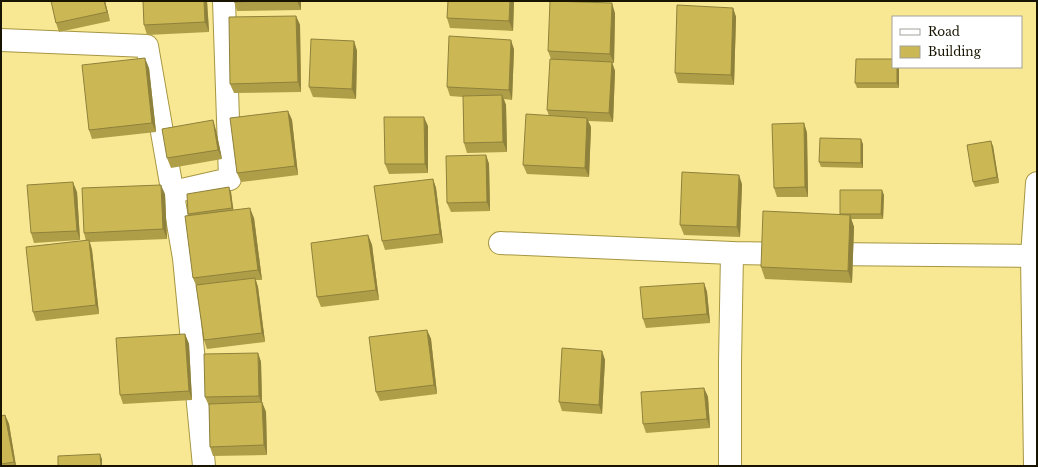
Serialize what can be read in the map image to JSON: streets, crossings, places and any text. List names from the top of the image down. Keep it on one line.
{"legend":["Road","Building"]}
